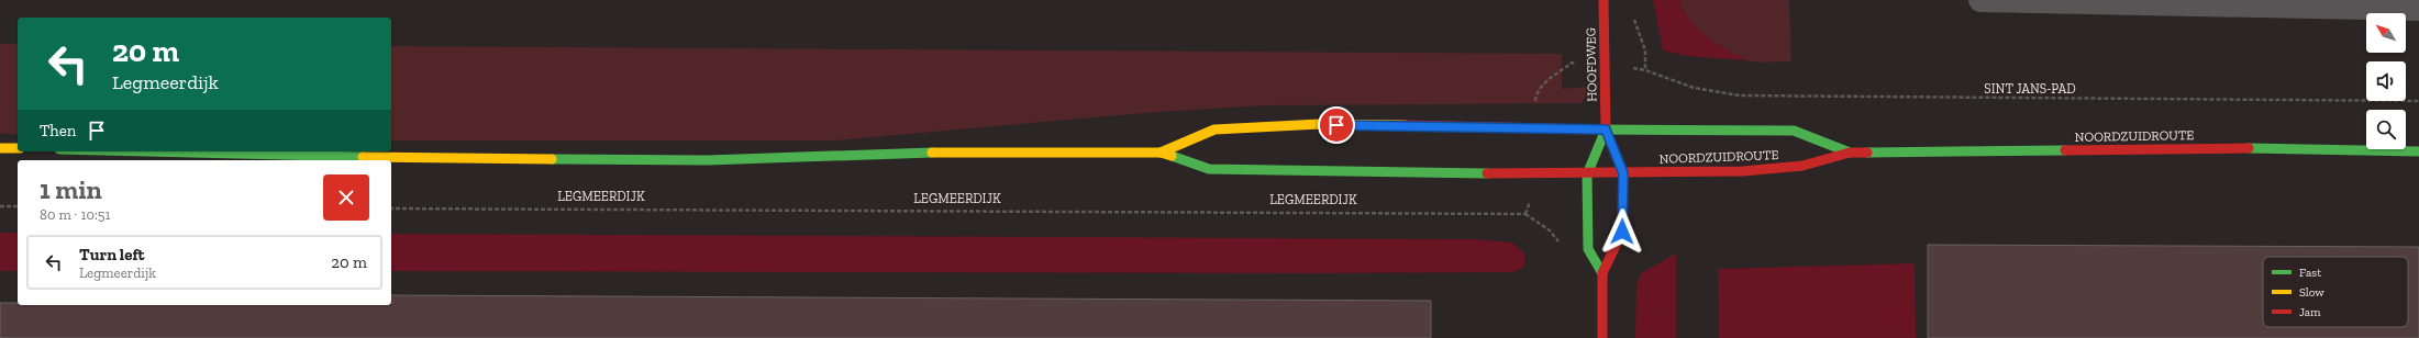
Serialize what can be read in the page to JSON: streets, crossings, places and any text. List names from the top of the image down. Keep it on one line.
{"streets":{"main road":["HOOFDWEG","NOORDZUIDROUTE"],"path":["SINT JANS-PAD","LEGMEERDIJK"]},"crossings":[["HOOFDWEG","NOORDZUIDROUTE"]],"legend":["Fast","Slow","Jam"],"north":"top left","page":{"turn":["20 m","Legmeerdijk"],"then":"Then","heading":["1 min","80 m · 10:51"],"list":[{"name":"Turn left","note":"Legmeerdijk","value":"20 m"}]}}
